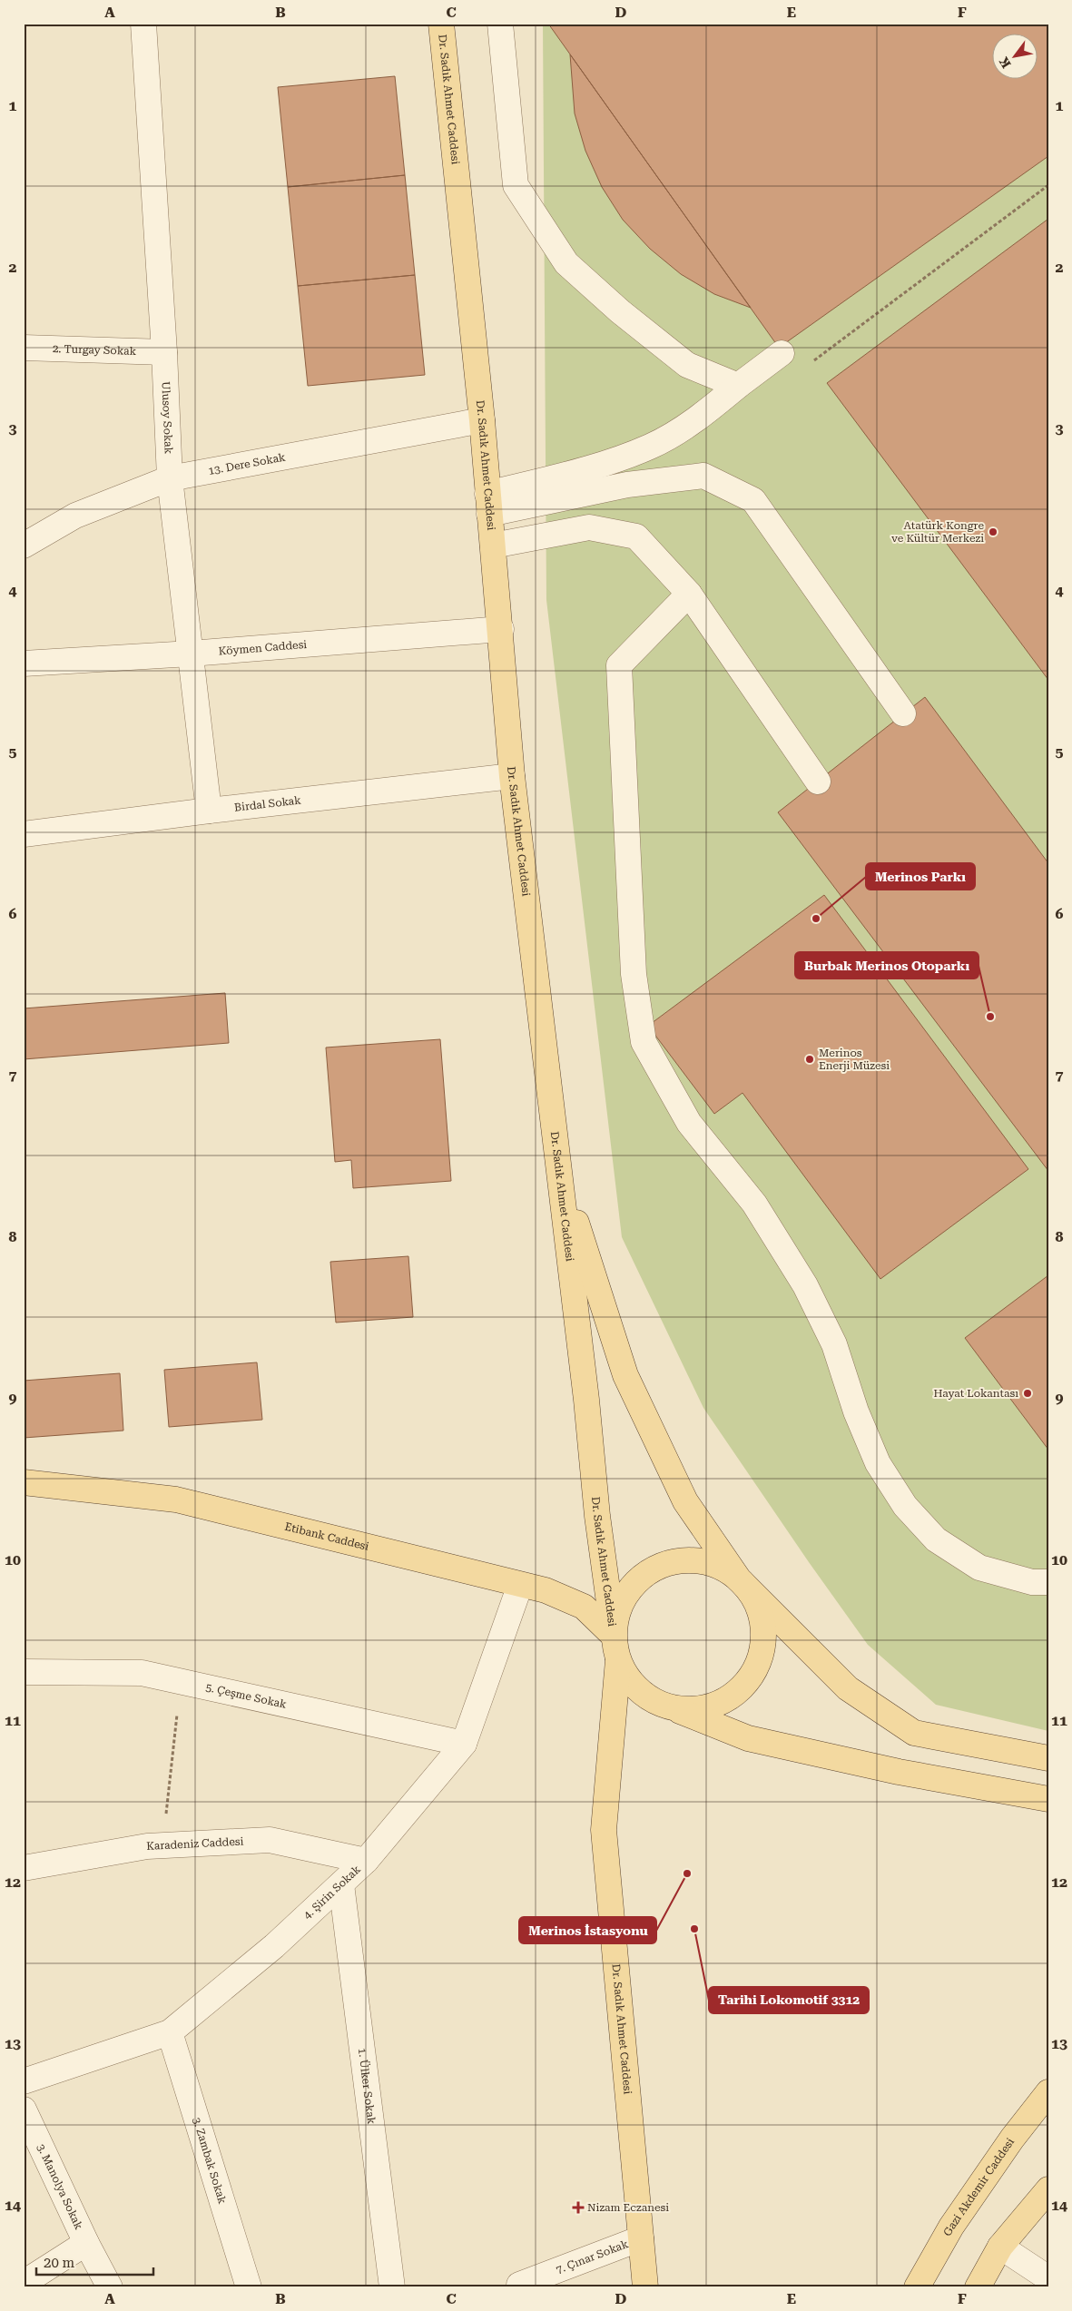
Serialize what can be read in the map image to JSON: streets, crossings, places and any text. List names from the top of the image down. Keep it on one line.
{"streets":{"main road":["Dr. Sadık Ahmet Caddesi","Etibank Caddesi","Gazi Akdemir Caddesi"],"street":["2. Turgay Sokak","Ulusoy Sokak","13. Dere Sokak","Köymen Caddesi","Birdal Sokak","5. Çeşme Sokak","Karadeniz Caddesi","4. Şirin Sokak","1. Ülker Sokak","3. Zambak Sokak","3. Manolya Sokak","7. Çınar Sokak"]},"crossings":[["Dr. Sadık Ahmet Caddesi","13. Dere Sokak"],["Dr. Sadık Ahmet Caddesi","Köymen Caddesi"],["Dr. Sadık Ahmet Caddesi","Birdal Sokak"],["Dr. Sadık Ahmet Caddesi","Etibank Caddesi"],["Dr. Sadık Ahmet Caddesi","7. Çınar Sokak"],["2. Turgay Sokak","Ulusoy Sokak"],["Ulusoy Sokak","13. Dere Sokak"],["Ulusoy Sokak","Köymen Caddesi"],["Ulusoy Sokak","Birdal Sokak"],["Etibank Caddesi","4. Şirin Sokak"],["5. Çeşme Sokak","4. Şirin Sokak"],["Karadeniz Caddesi","4. Şirin Sokak"],["4. Şirin Sokak","1. Ülker Sokak"],["4. Şirin Sokak","3. Zambak Sokak"]],"places":{"other":["Atatürk Kongre ve Kültür Merkezi","Merinos Parkı","Burbak Merinos Otoparkı","Merinos Enerji Müzesi","Hayat Lokantası","Merinos İstasyonu","Tarihi Lokomotif 3312"],"health":["Nizam Eczanesi"]},"scale_bar":"20 m","north":"bottom left","grid":{"columns":["A","B","C","D","E","F"],"rows":["1","2","3","4","5","6","7","8","9","10","11","12","13","14"]}}
